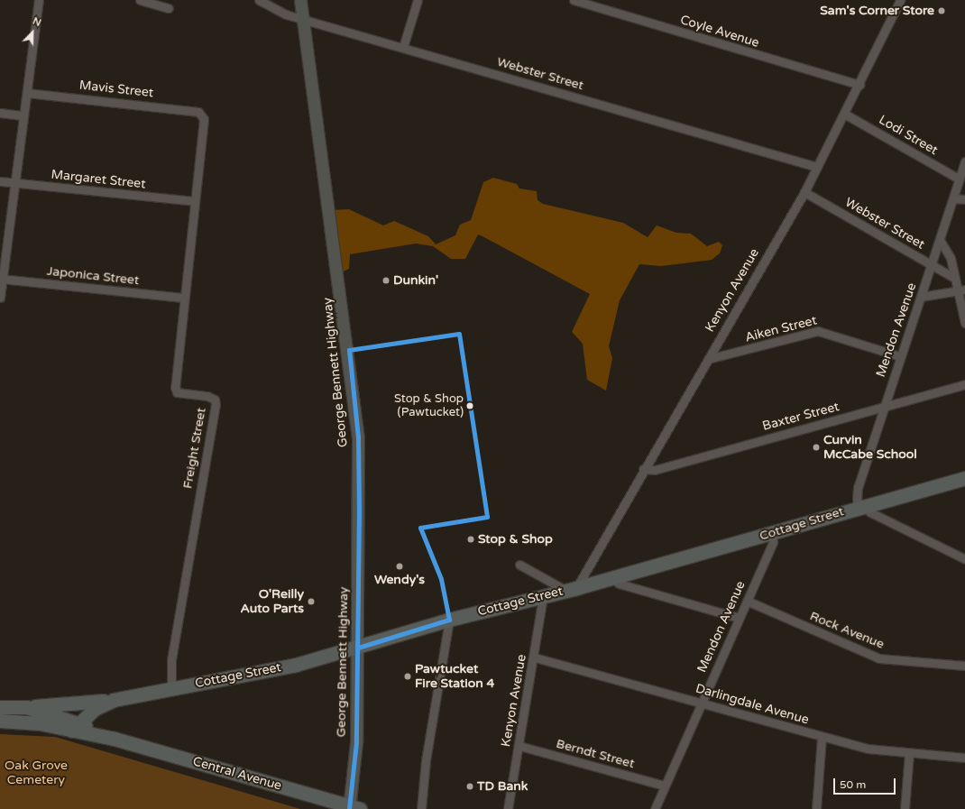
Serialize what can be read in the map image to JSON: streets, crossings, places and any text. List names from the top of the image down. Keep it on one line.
{"streets":{"main road":["George Bennett Highway","Cottage Street","Central Avenue"],"street":["Coyle Avenue","Webster Street","Mavis Street","Lodi Street","Margaret Street","Japonica Street","Kenyon Avenue","Aiken Street","Mendon Avenue","Baxter Street","Freight Street","Rock Avenue","Darlingdale Avenue","Berndt Street"]},"crossings":[["Coyle Avenue","Kenyon Avenue"],["Webster Street","Kenyon Avenue"],["Webster Street","Mendon Avenue"],["Webster Street","George Bennett Highway"],["Mavis Street","Freight Street"],["Lodi Street","Kenyon Avenue"],["Lodi Street","Mendon Avenue"],["Margaret Street","Freight Street"],["Japonica Street","Freight Street"],["Kenyon Avenue","Aiken Street"],["Kenyon Avenue","Baxter Street"],["Kenyon Avenue","Cottage Street"],["Kenyon Avenue","Darlingdale Avenue"],["Kenyon Avenue","Berndt Street"],["Aiken Street","Mendon Avenue"],["Mendon Avenue","Baxter Street"],["Mendon Avenue","Cottage Street"],["Mendon Avenue","Rock Avenue"],["Mendon Avenue","Darlingdale Avenue"],["Mendon Avenue","Berndt Street"],["George Bennett Highway","Cottage Street"],["George Bennett Highway","Central Avenue"],["Freight Street","Cottage Street"],["Cottage Street","Central Avenue"]],"parks":["Oak Grove Cemetery"],"places":["Sam's Corner Store","Dunkin'","Stop & Shop (Pawtucket)","Curvin McCabe School","Stop & Shop","Wendy's","O'Reilly Auto Parts","Pawtucket Fire Station 4","TD Bank"],"scale_bar":"50 m","north":"top right"}
